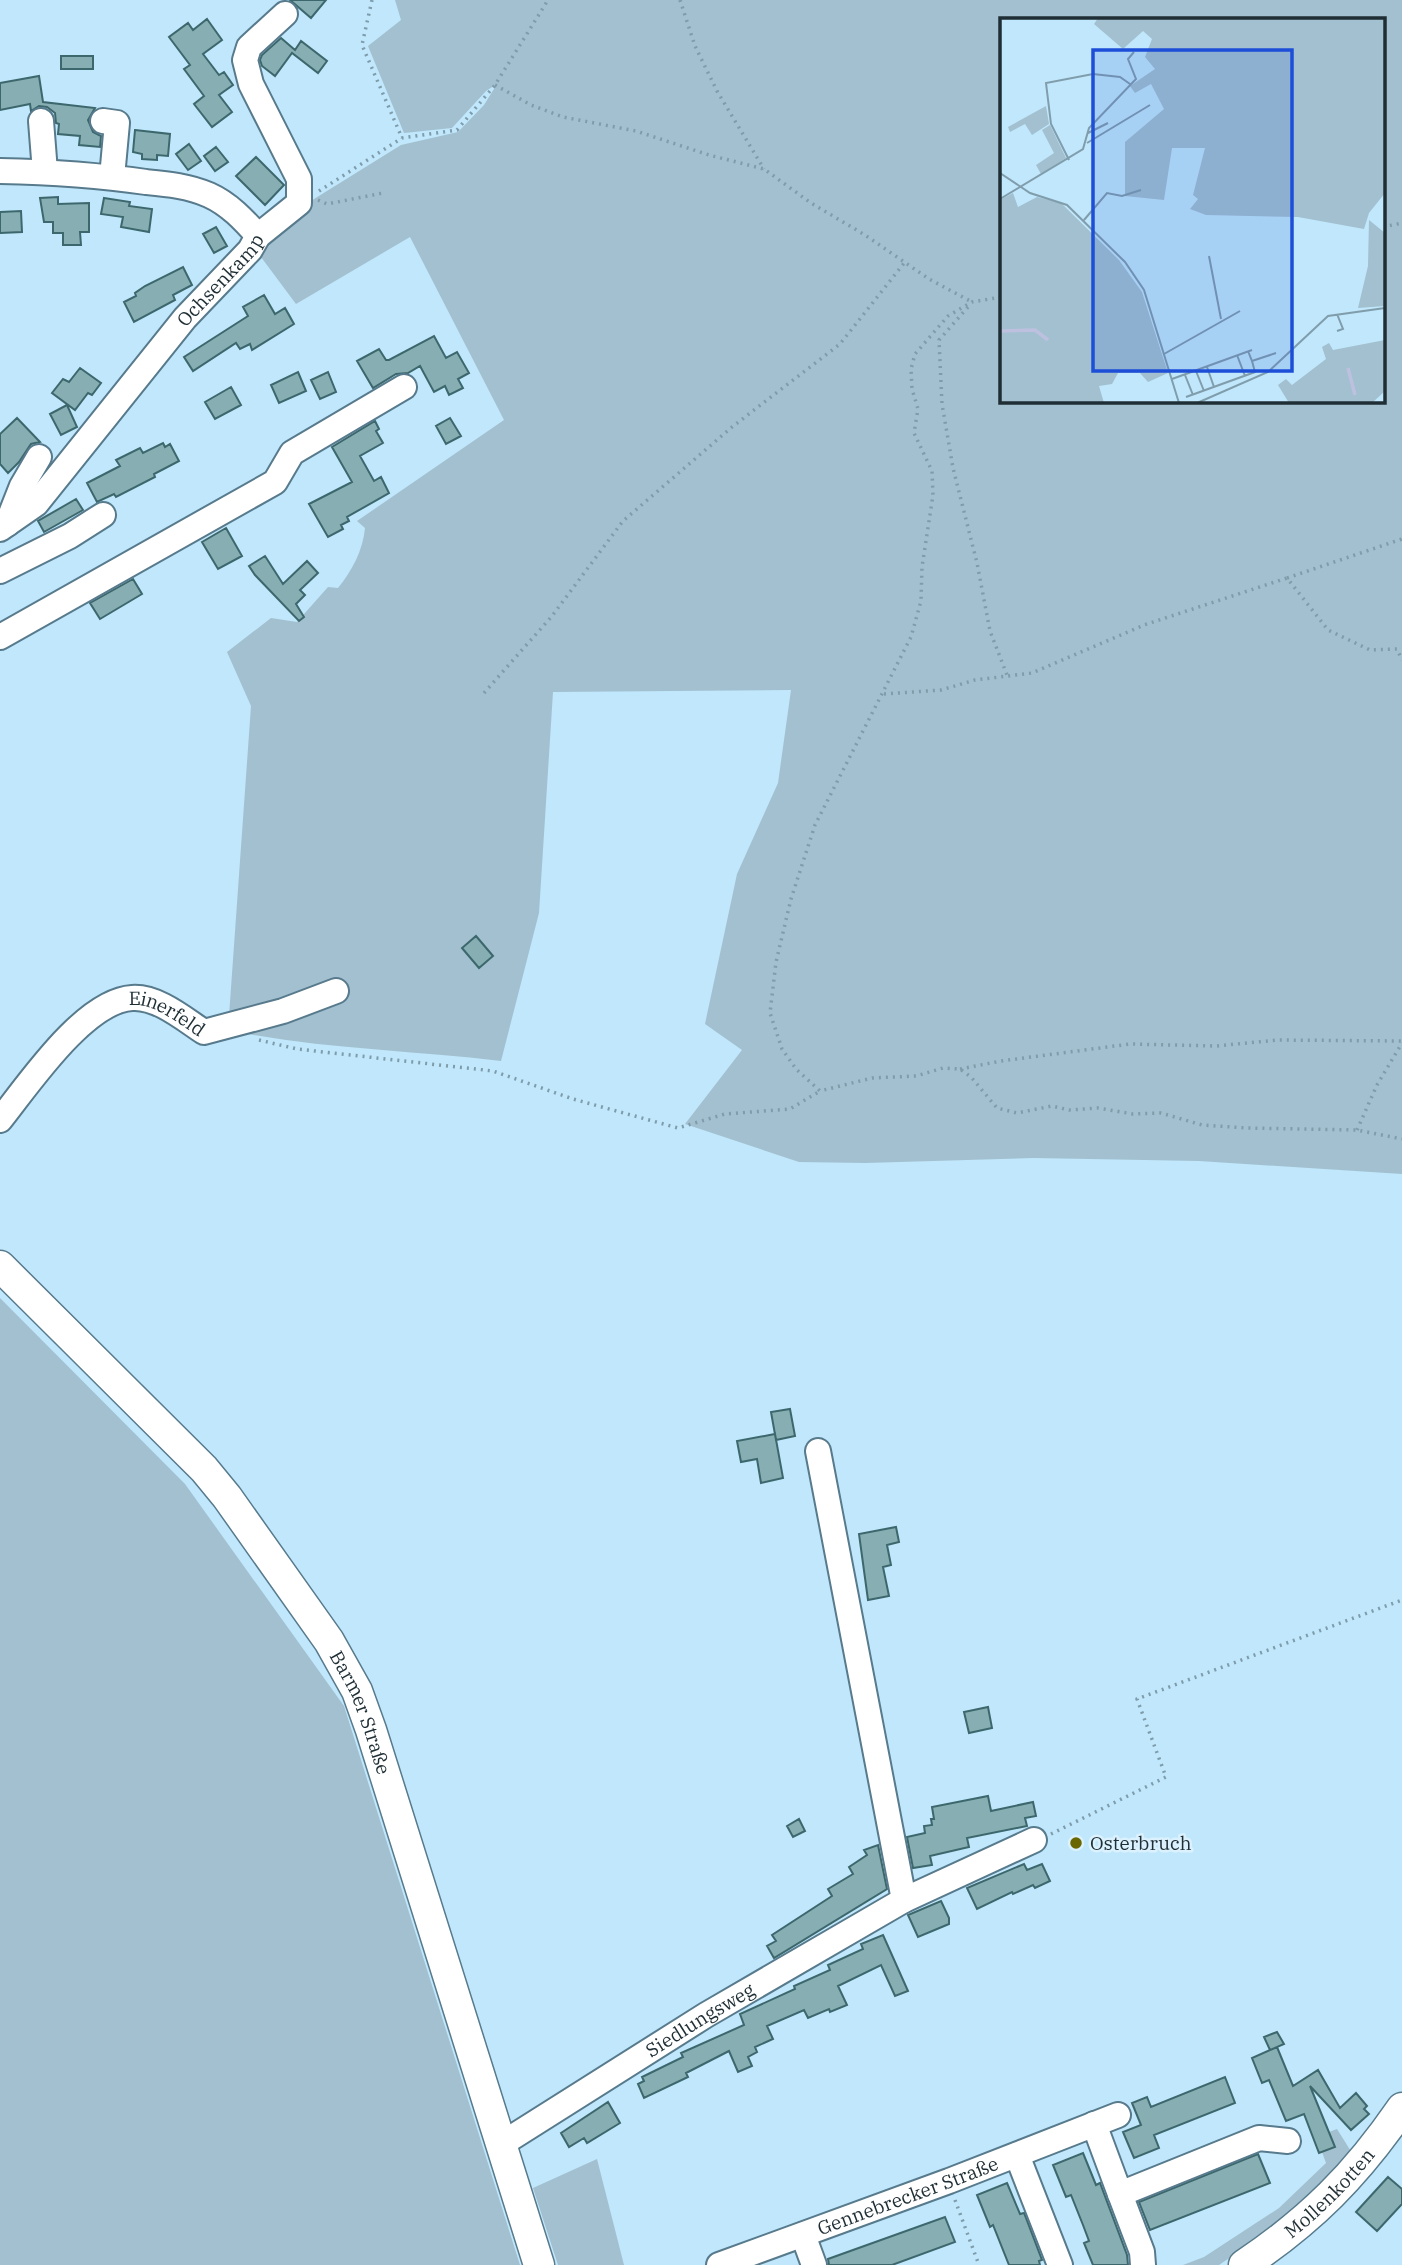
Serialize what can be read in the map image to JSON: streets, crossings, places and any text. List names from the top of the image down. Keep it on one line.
{"streets":{"main road":["Barmer Straße","Mollenkotten"],"street":["Ochsenkamp","Einerfeld","Siedlungsweg","Gennebrecker Straße"]},"crossings":[["Barmer Straße","Siedlungsweg"]],"places":["Osterbruch"]}
